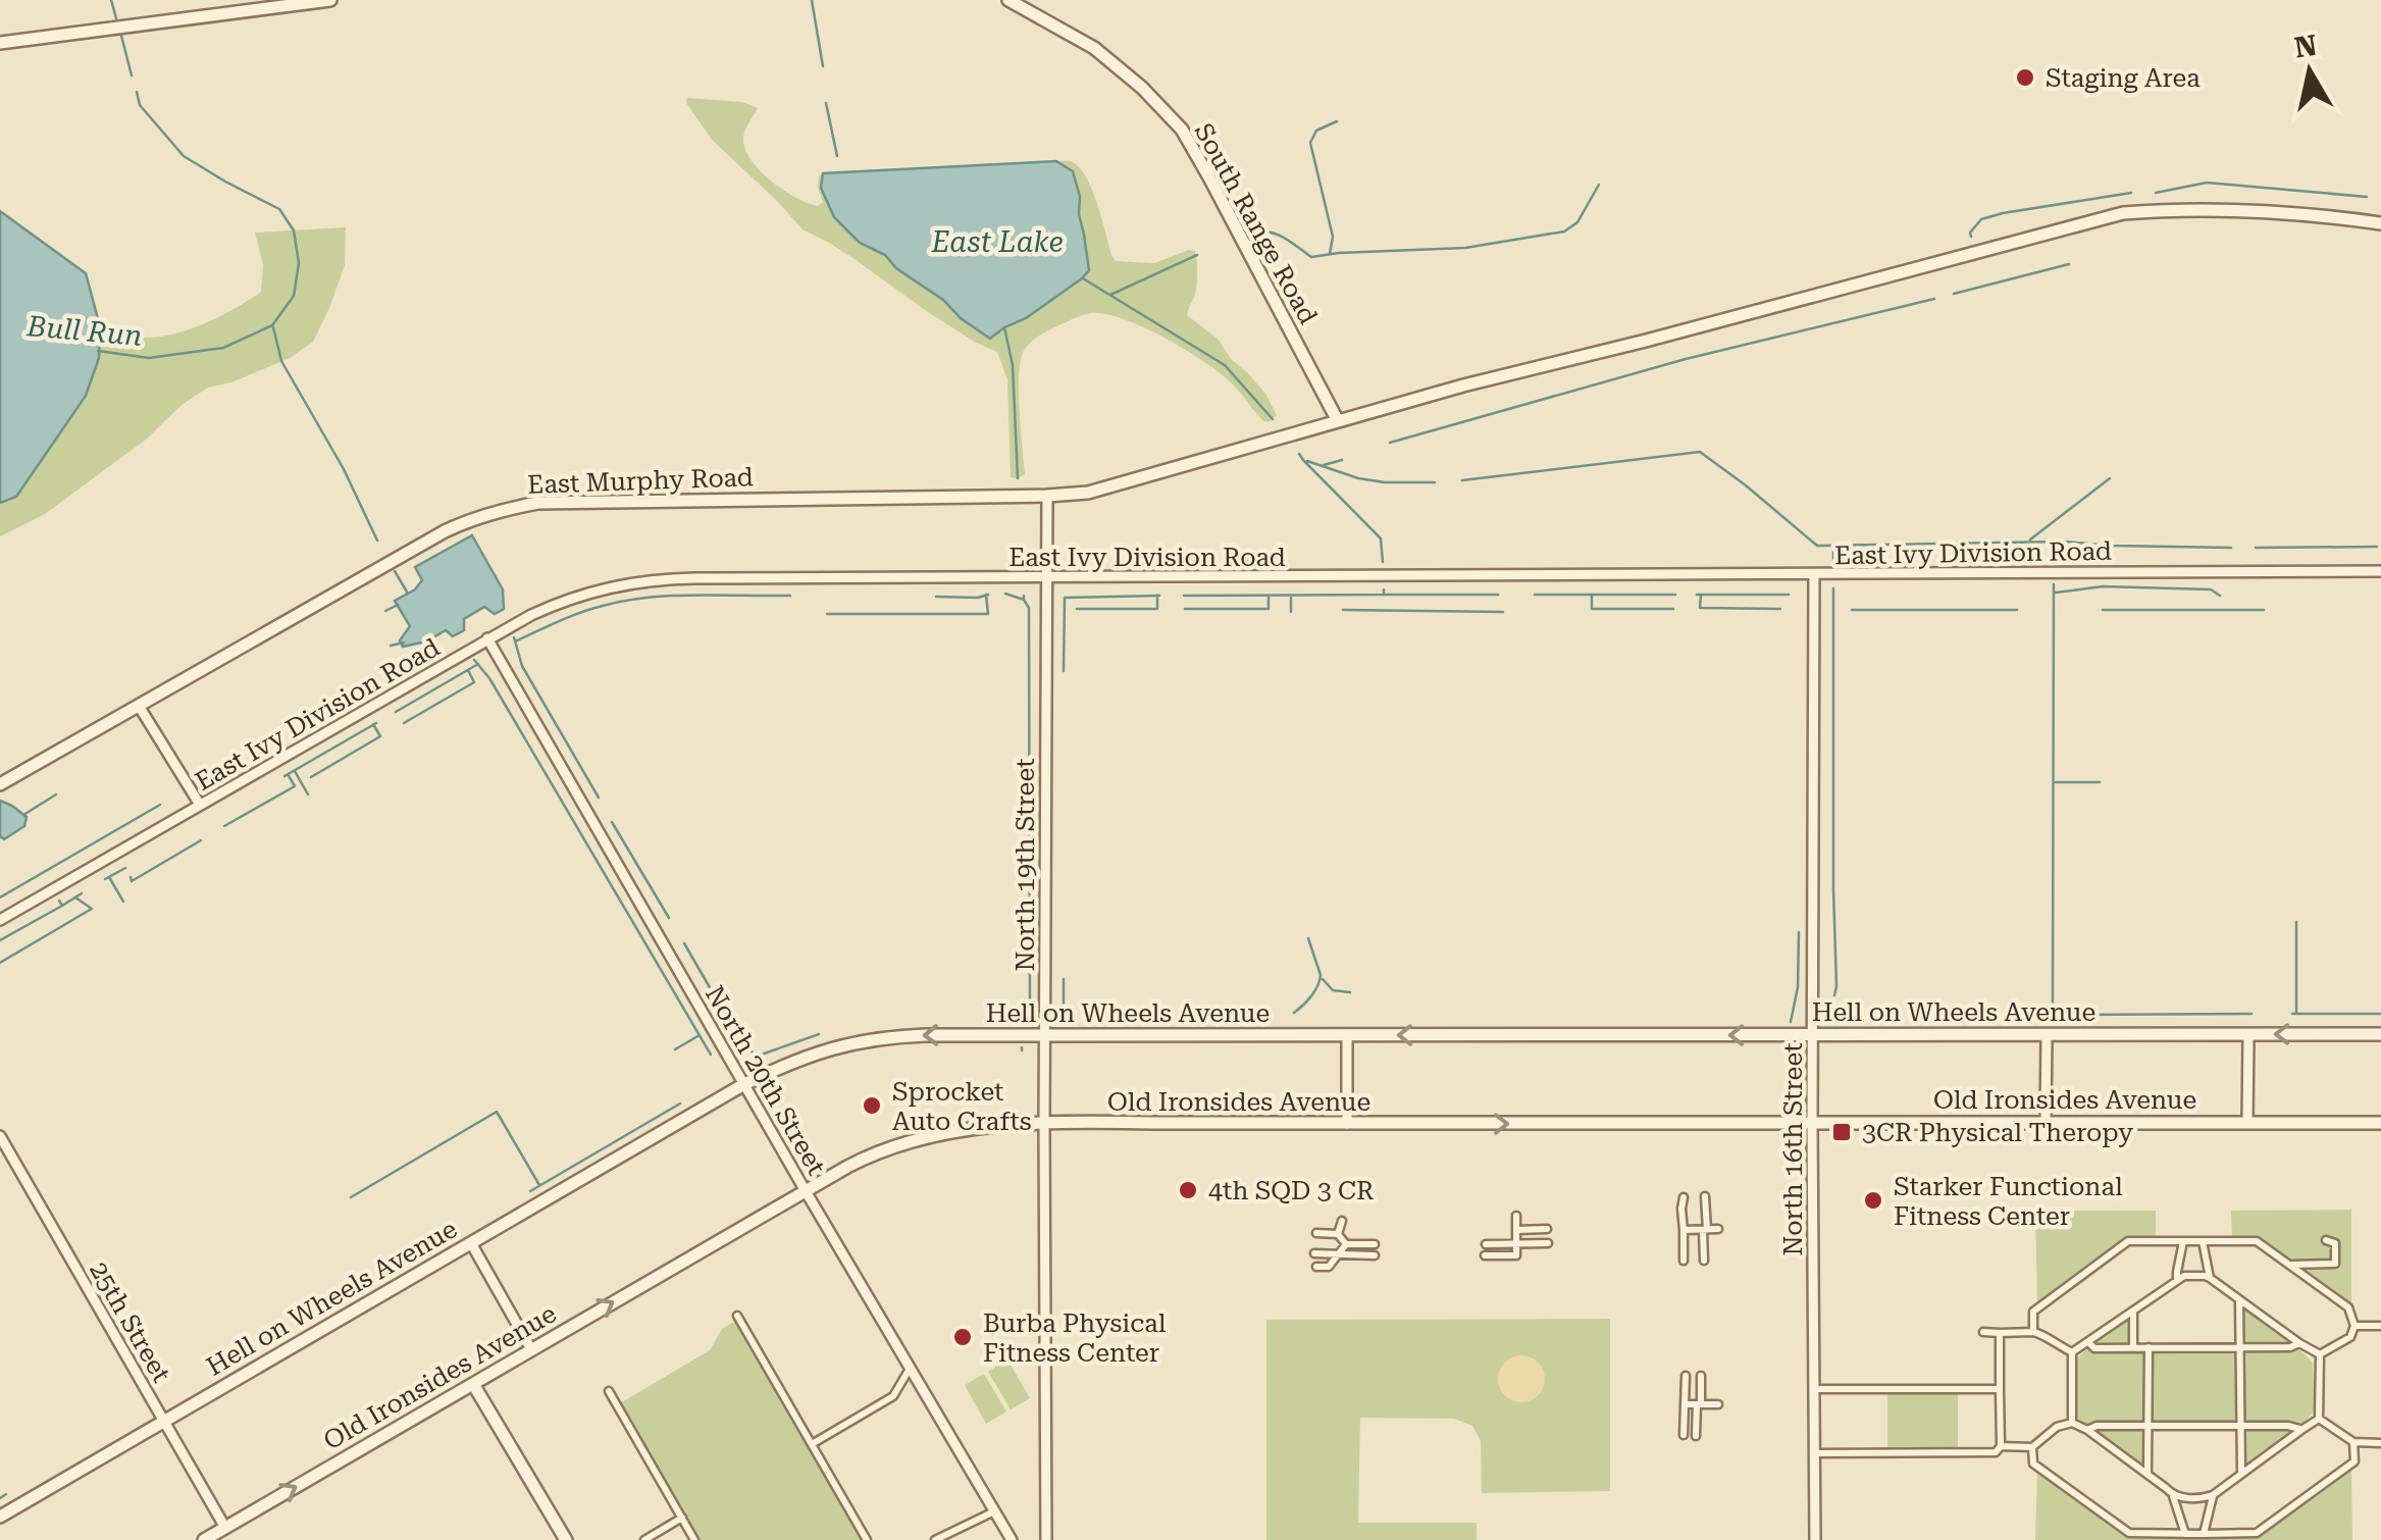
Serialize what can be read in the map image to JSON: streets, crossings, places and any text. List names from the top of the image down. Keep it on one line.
{"streets":{"street":["South Range Road","East Murphy Road","East Ivy Division Road","North 19th Street","Hell on Wheels Avenue","North 20th Street","Old Ironsides Avenue","North 16th Street","25th Street"]},"crossings":[["South Range Road","East Murphy Road"],["East Murphy Road","North 19th Street"],["East Ivy Division Road","North 19th Street"],["East Ivy Division Road","North 20th Street"],["East Ivy Division Road","North 16th Street"],["North 19th Street","Hell on Wheels Avenue"],["North 19th Street","Old Ironsides Avenue"],["Hell on Wheels Avenue","North 20th Street"],["Hell on Wheels Avenue","North 16th Street"],["Hell on Wheels Avenue","25th Street"],["North 20th Street","Old Ironsides Avenue"],["Old Ironsides Avenue","North 16th Street"],["Old Ironsides Avenue","25th Street"]],"one_way":["Hell on Wheels Avenue","Old Ironsides Avenue"],"water":["East Lake","Bull Run"],"places":{"other":["Staging Area","Sprocket Auto Crafts","4th SQD 3 CR","Starker Functional Fitness Center","Burba Physical Fitness Center"],"transit":["3CR Physical Theropy"]},"north":"top"}
